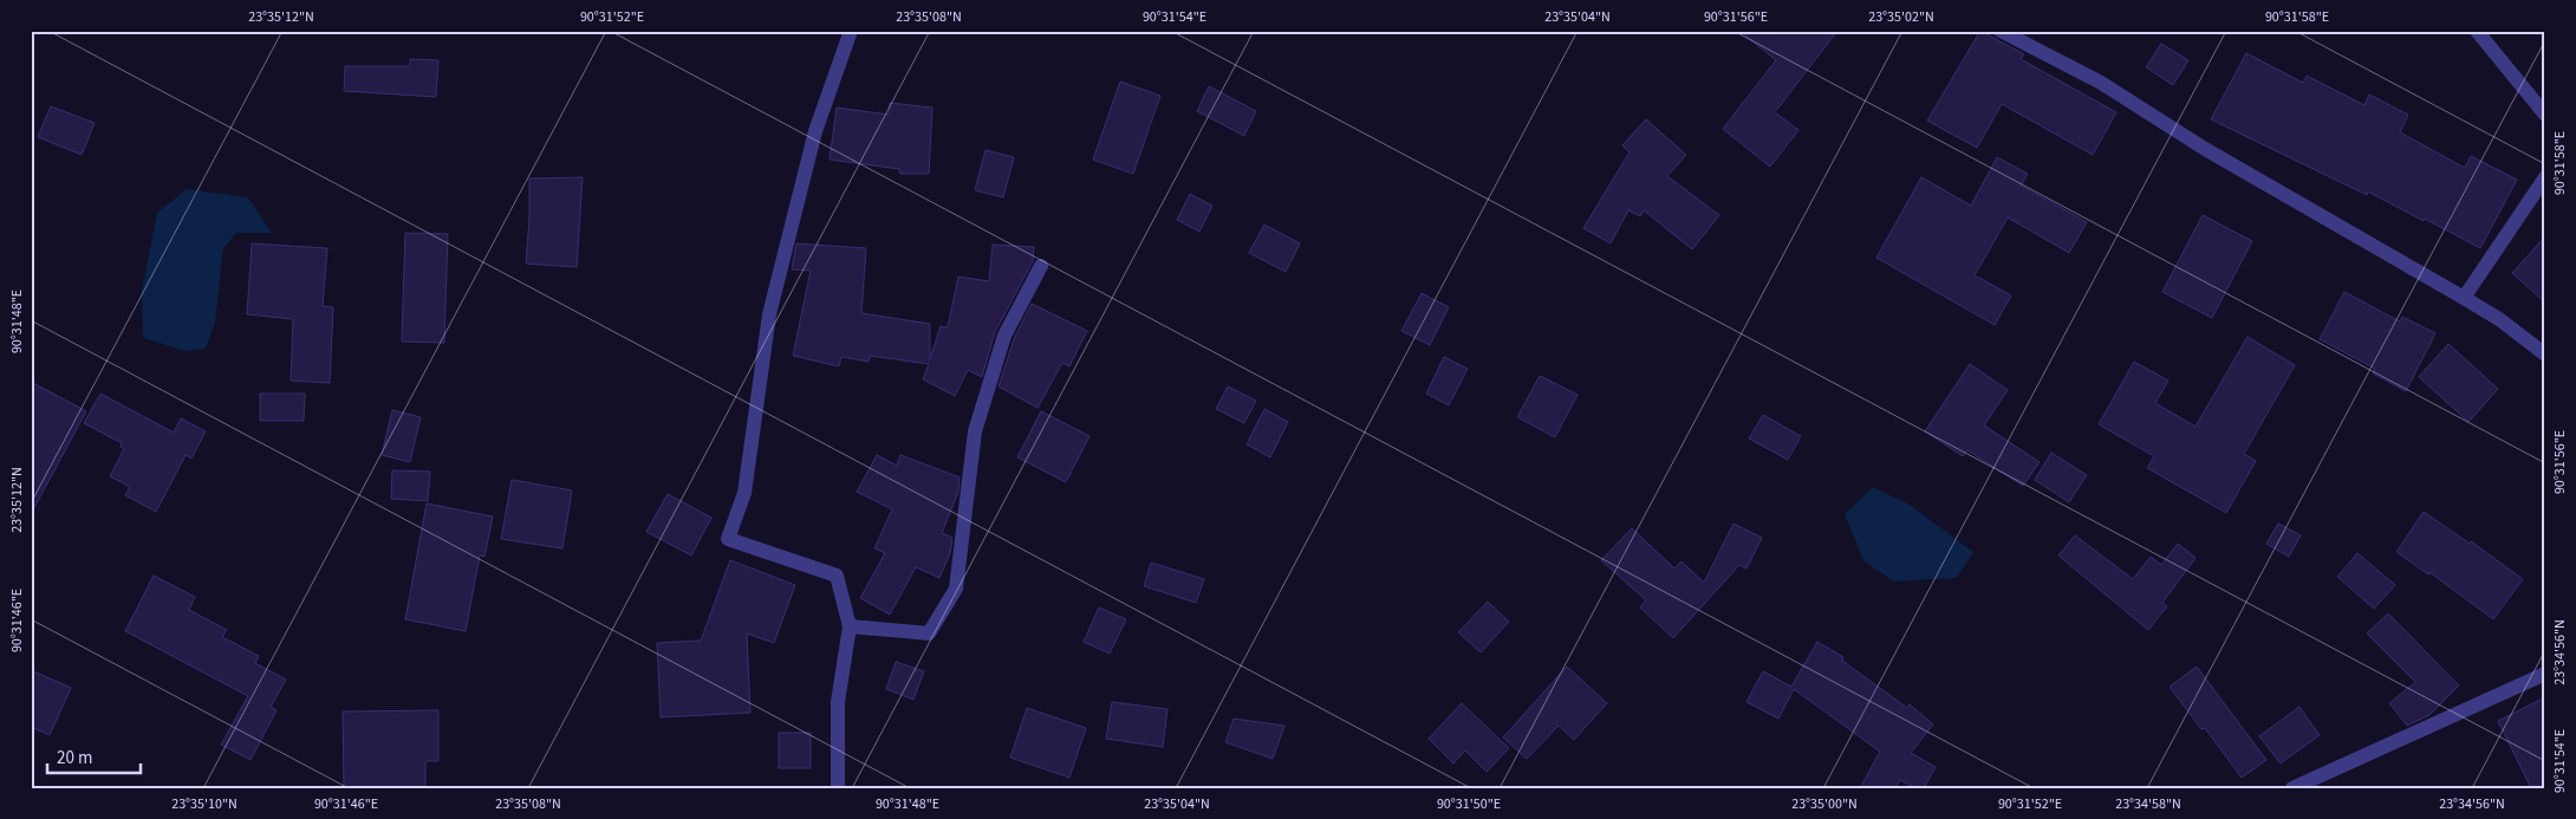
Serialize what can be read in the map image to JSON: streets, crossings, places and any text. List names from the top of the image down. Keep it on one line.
{"scale_bar":"20 m","coordinates":["23°35'12\"N","90°31'52\"E","23°35'08\"N","90°31'54\"E","23°35'04\"N","90°31'56\"E","23°35'02\"N","90°31'58\"E","90°31'48\"E","90°31'46\"E","23°34'56\"N","23°35'10\"N","90°31'50\"E","23°35'00\"N","23°34'58\"N"]}
